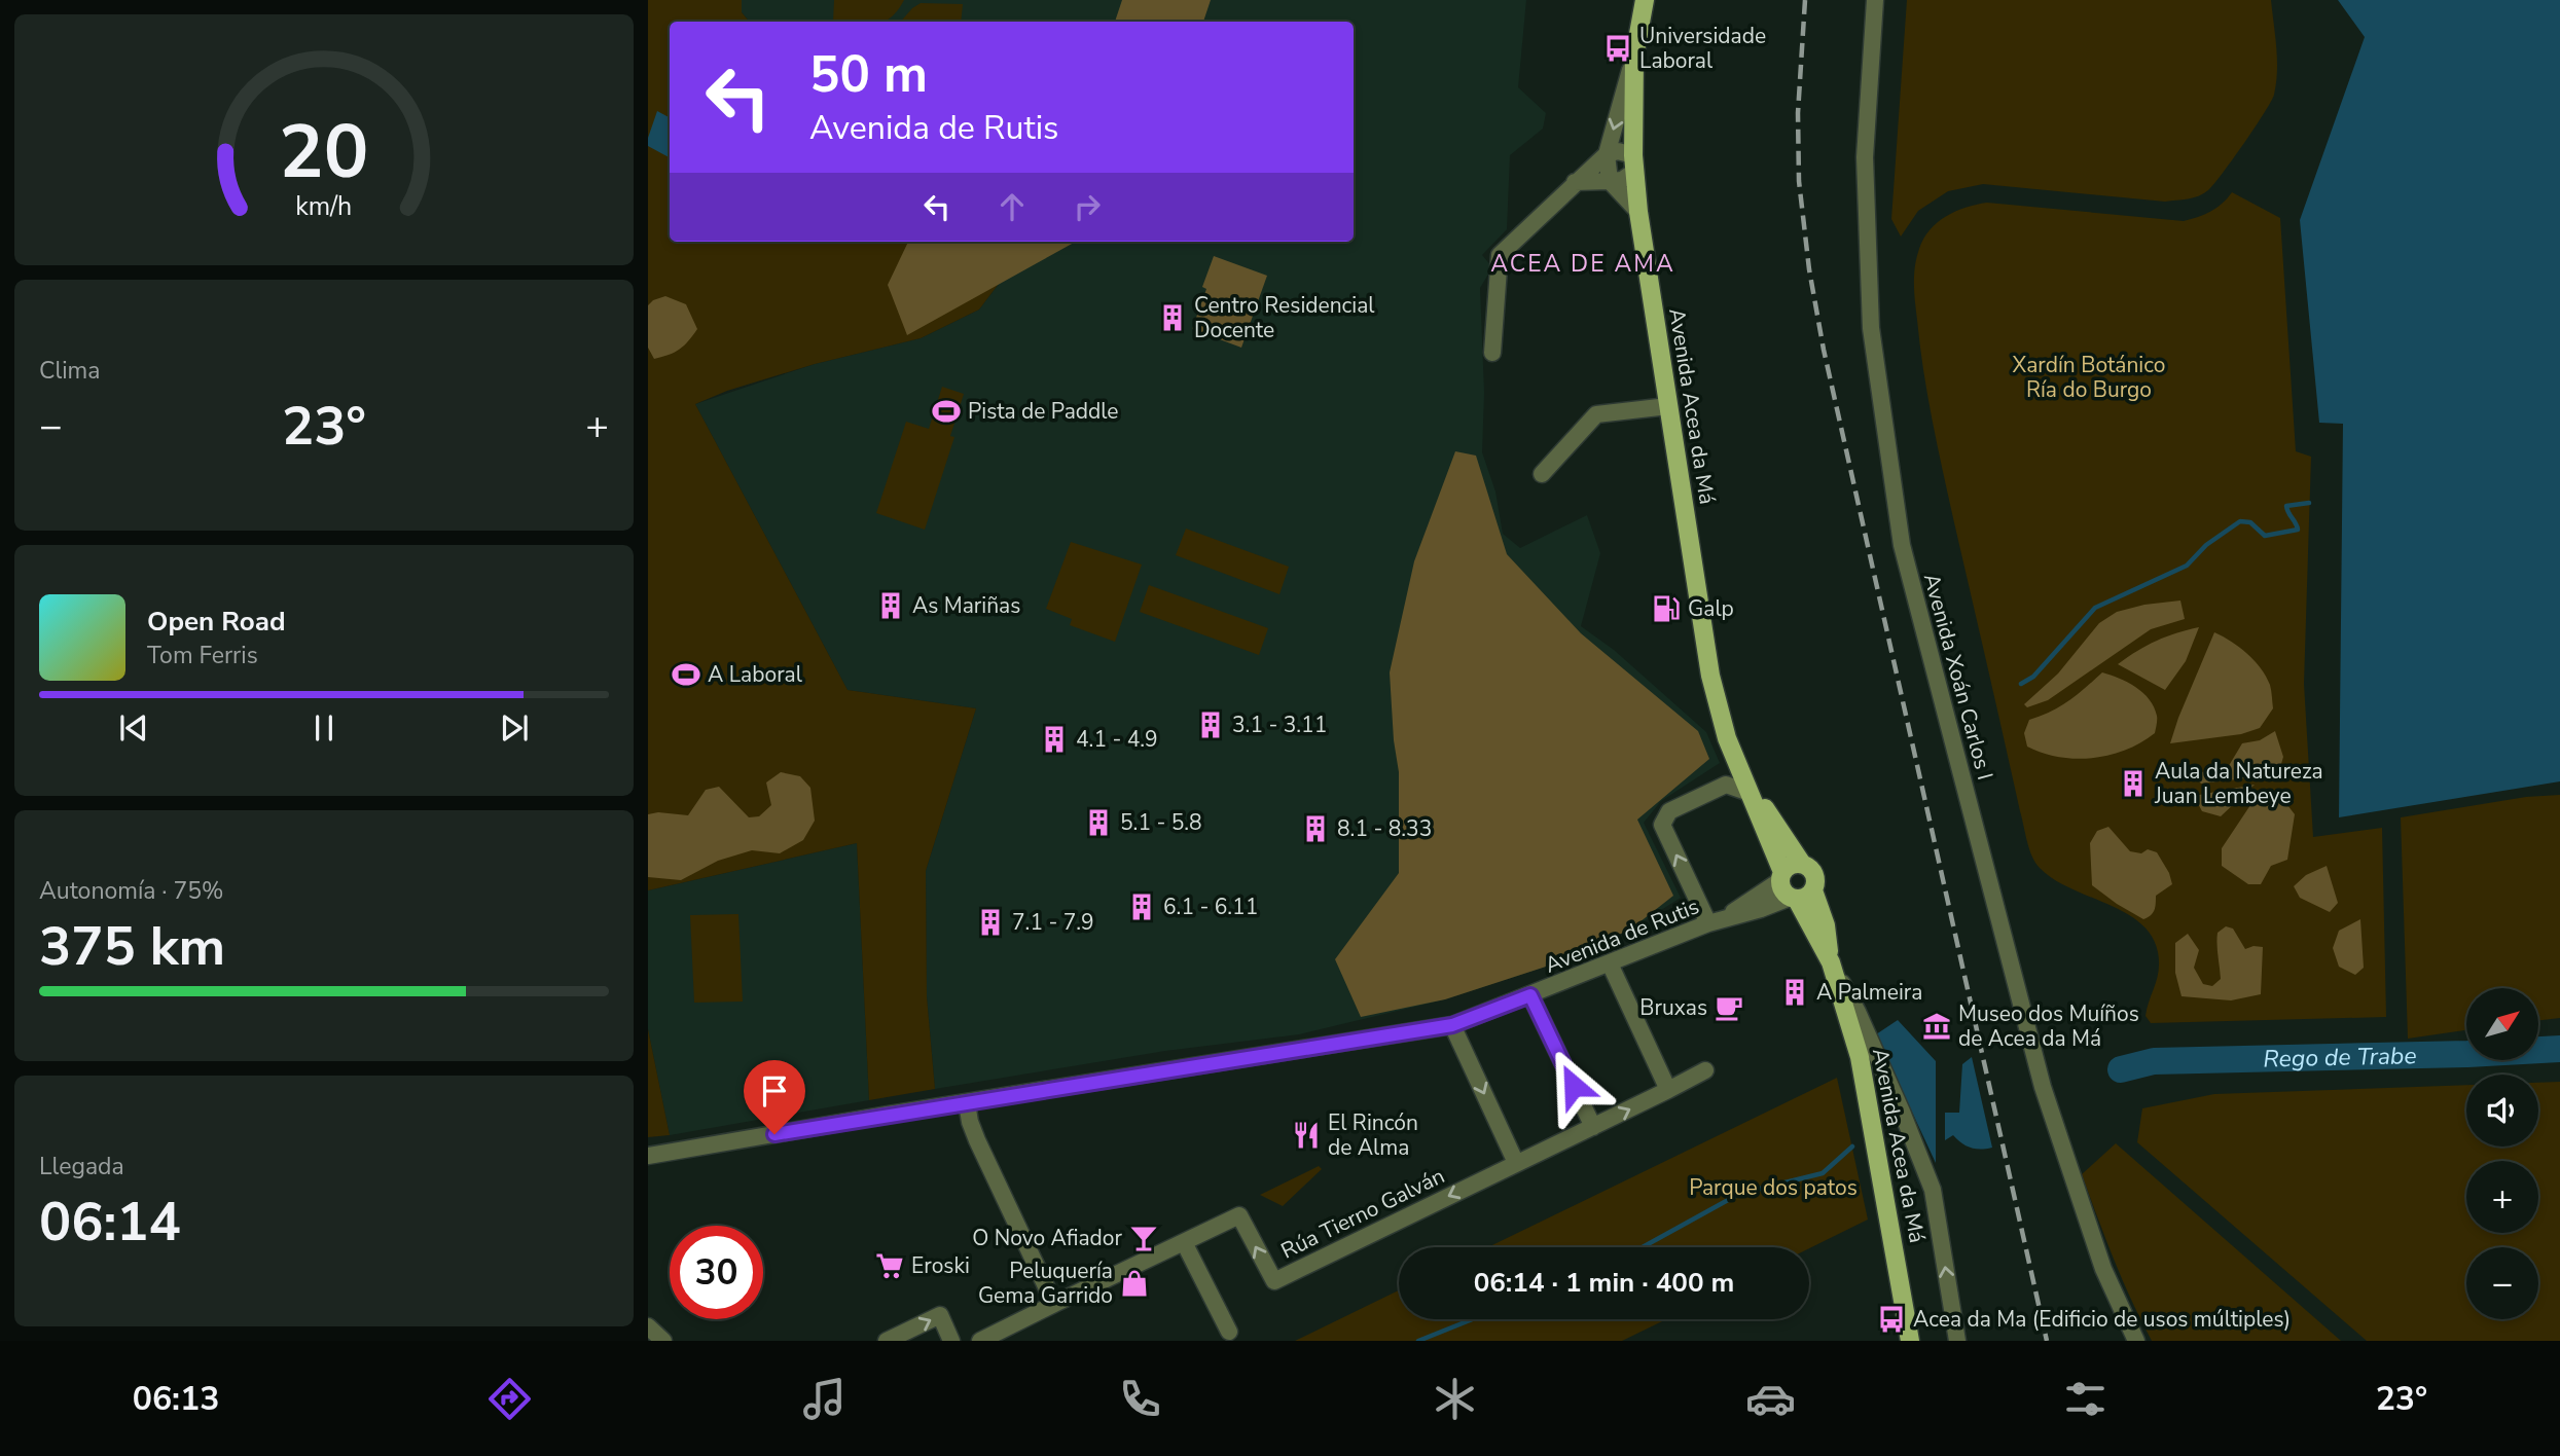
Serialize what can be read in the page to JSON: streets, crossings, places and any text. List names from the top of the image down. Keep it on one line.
{"streets":{"main road":["Avenida Acea da Má"],"street":["Avenida Xoán Carlos I","Avenida de Rutis","Rúa Tierno Galván"]},"districts":["ACEA DE AMA"],"water":["Rego de Trabe"],"parks":["Xardín Botánico Ría do Burgo","Parque dos patos"],"places":{"bus stop":["Universidade Laboral","Acea da Ma (Edificio de usos múltiples)"],"building":["Centro Residencial Docente","As Mariñas","3.1 - 3.11","4.1 - 4.9","Aula da Natureza Juan Lembeye","5.1 - 5.8","8.1 - 8.33","6.1 - 6.11","7.1 - 7.9","A Palmeira"],"sports":["Pista de Paddle","A Laboral"],"fuel station":["Galp"],"cafe":["Bruxas"],"museum":["Museo dos Muíños de Acea da Má"],"restaurant":["El Rincón de Alma"],"bar":["O Novo Afiador"],"supermarket":["Eroski"],"shop":["Peluquería Gema Garrido"]},"north":"top right","page":{"turn":["50 m","Avenida de Rutis"],"tile":["Clima",["Autonomía · 75%","375 km"],["Llegada","06:14"]],"heat":["−","23°","+"],"song":["Open Road","Tom Ferris"],"map_buttons":["+","−"],"limit":"30","trip":"06:14 · 1 min · 400 m","tabs":["06:13","23°"],"gauge":["20","km/h"]}}
